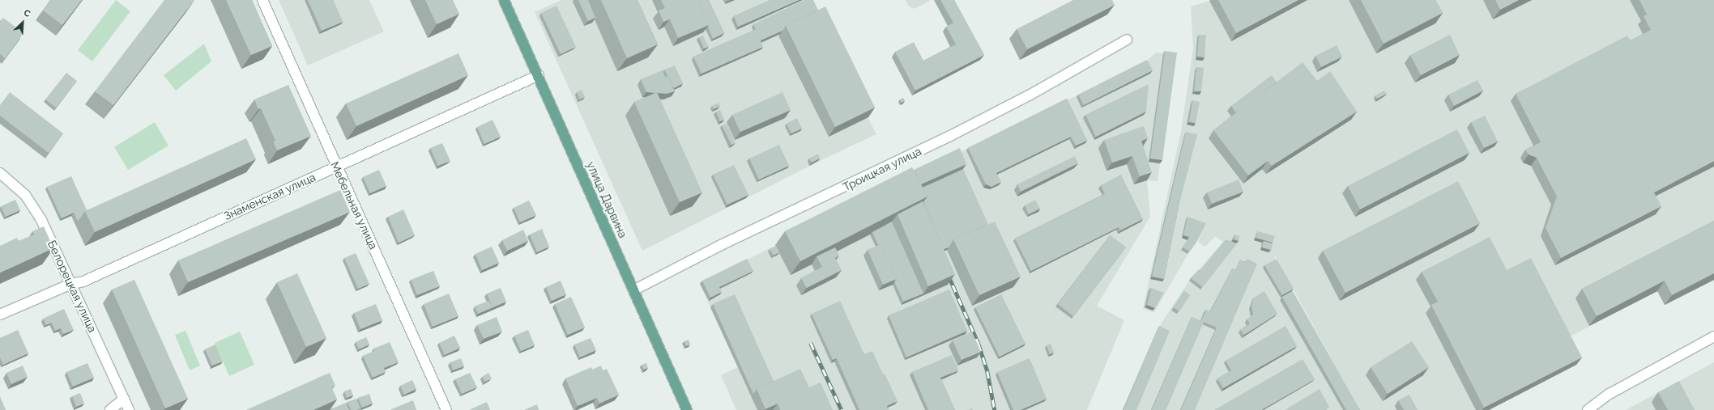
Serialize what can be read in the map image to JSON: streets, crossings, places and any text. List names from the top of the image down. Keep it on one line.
{"streets":{"main road":["улица Дарвина"],"street":["Троицкая улица","Знаменская улица","Мебельная улица","Белорецкая улица"]},"crossings":[["Троицкая улица","улица Дарвина"],["Знаменская улица","улица Дарвина"],["Знаменская улица","Мебельная улица"],["Знаменская улица","Белорецкая улица"]],"north":"top right"}
